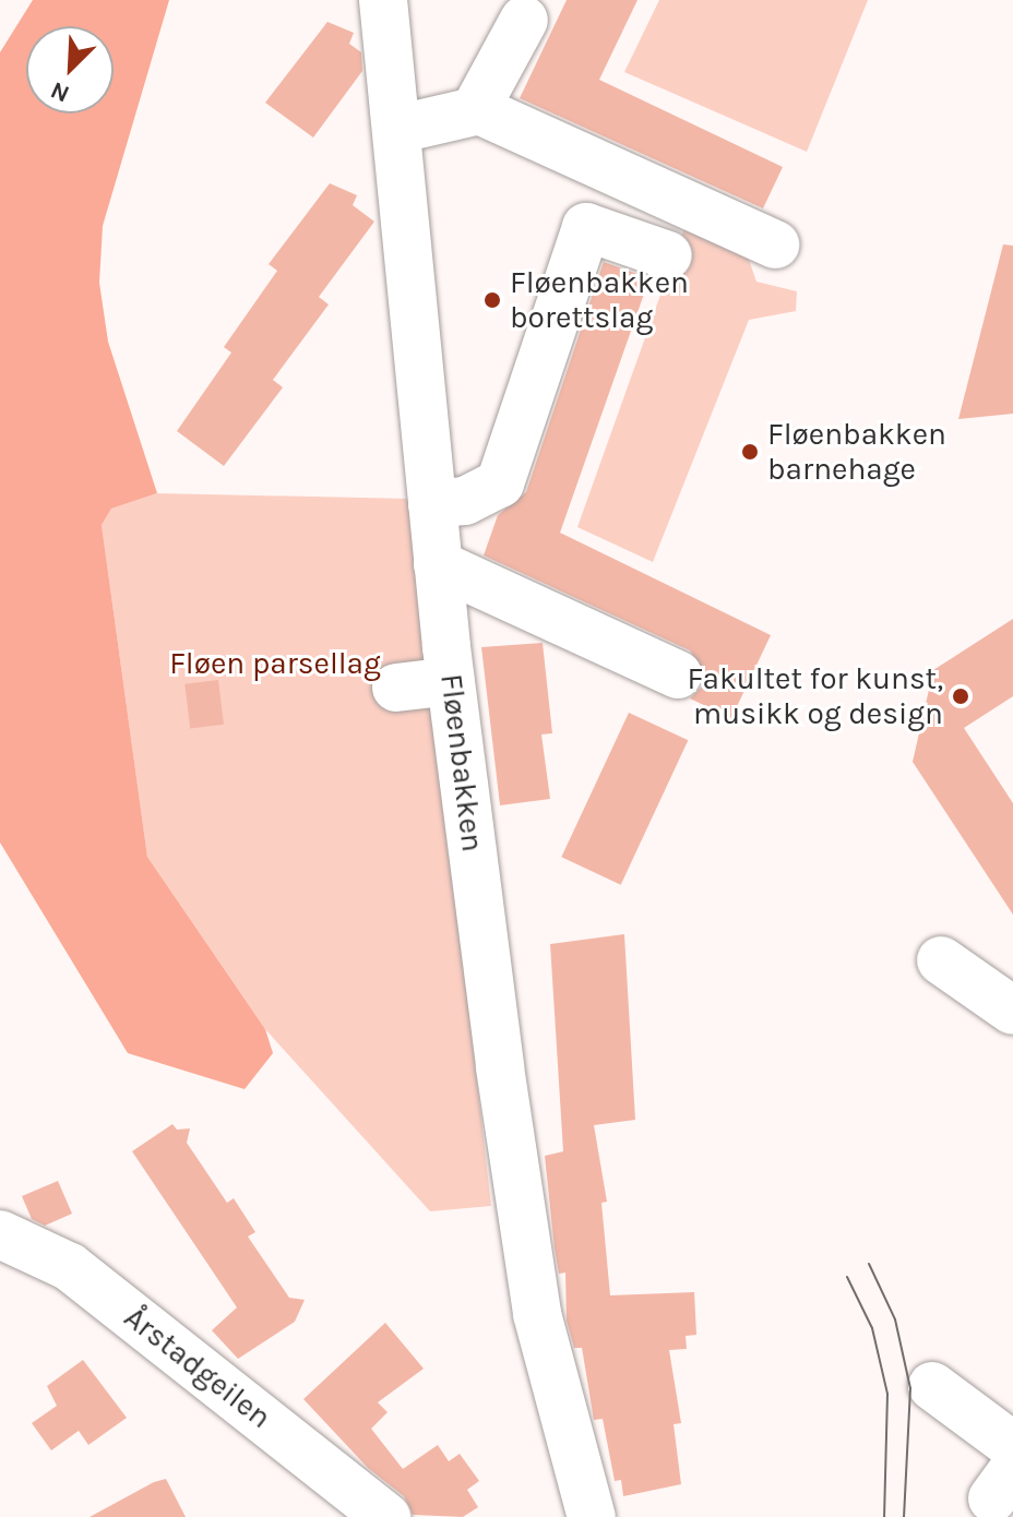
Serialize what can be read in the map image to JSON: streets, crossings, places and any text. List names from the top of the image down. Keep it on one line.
{"streets":{"street":["Fløenbakken","Årstadgeilen"]},"parks":["Fløen parsellag"],"places":["Fløenbakken borettslag","Fløenbakken barnehage","Fakultet for kunst, musikk og design"],"north":"bottom left"}
